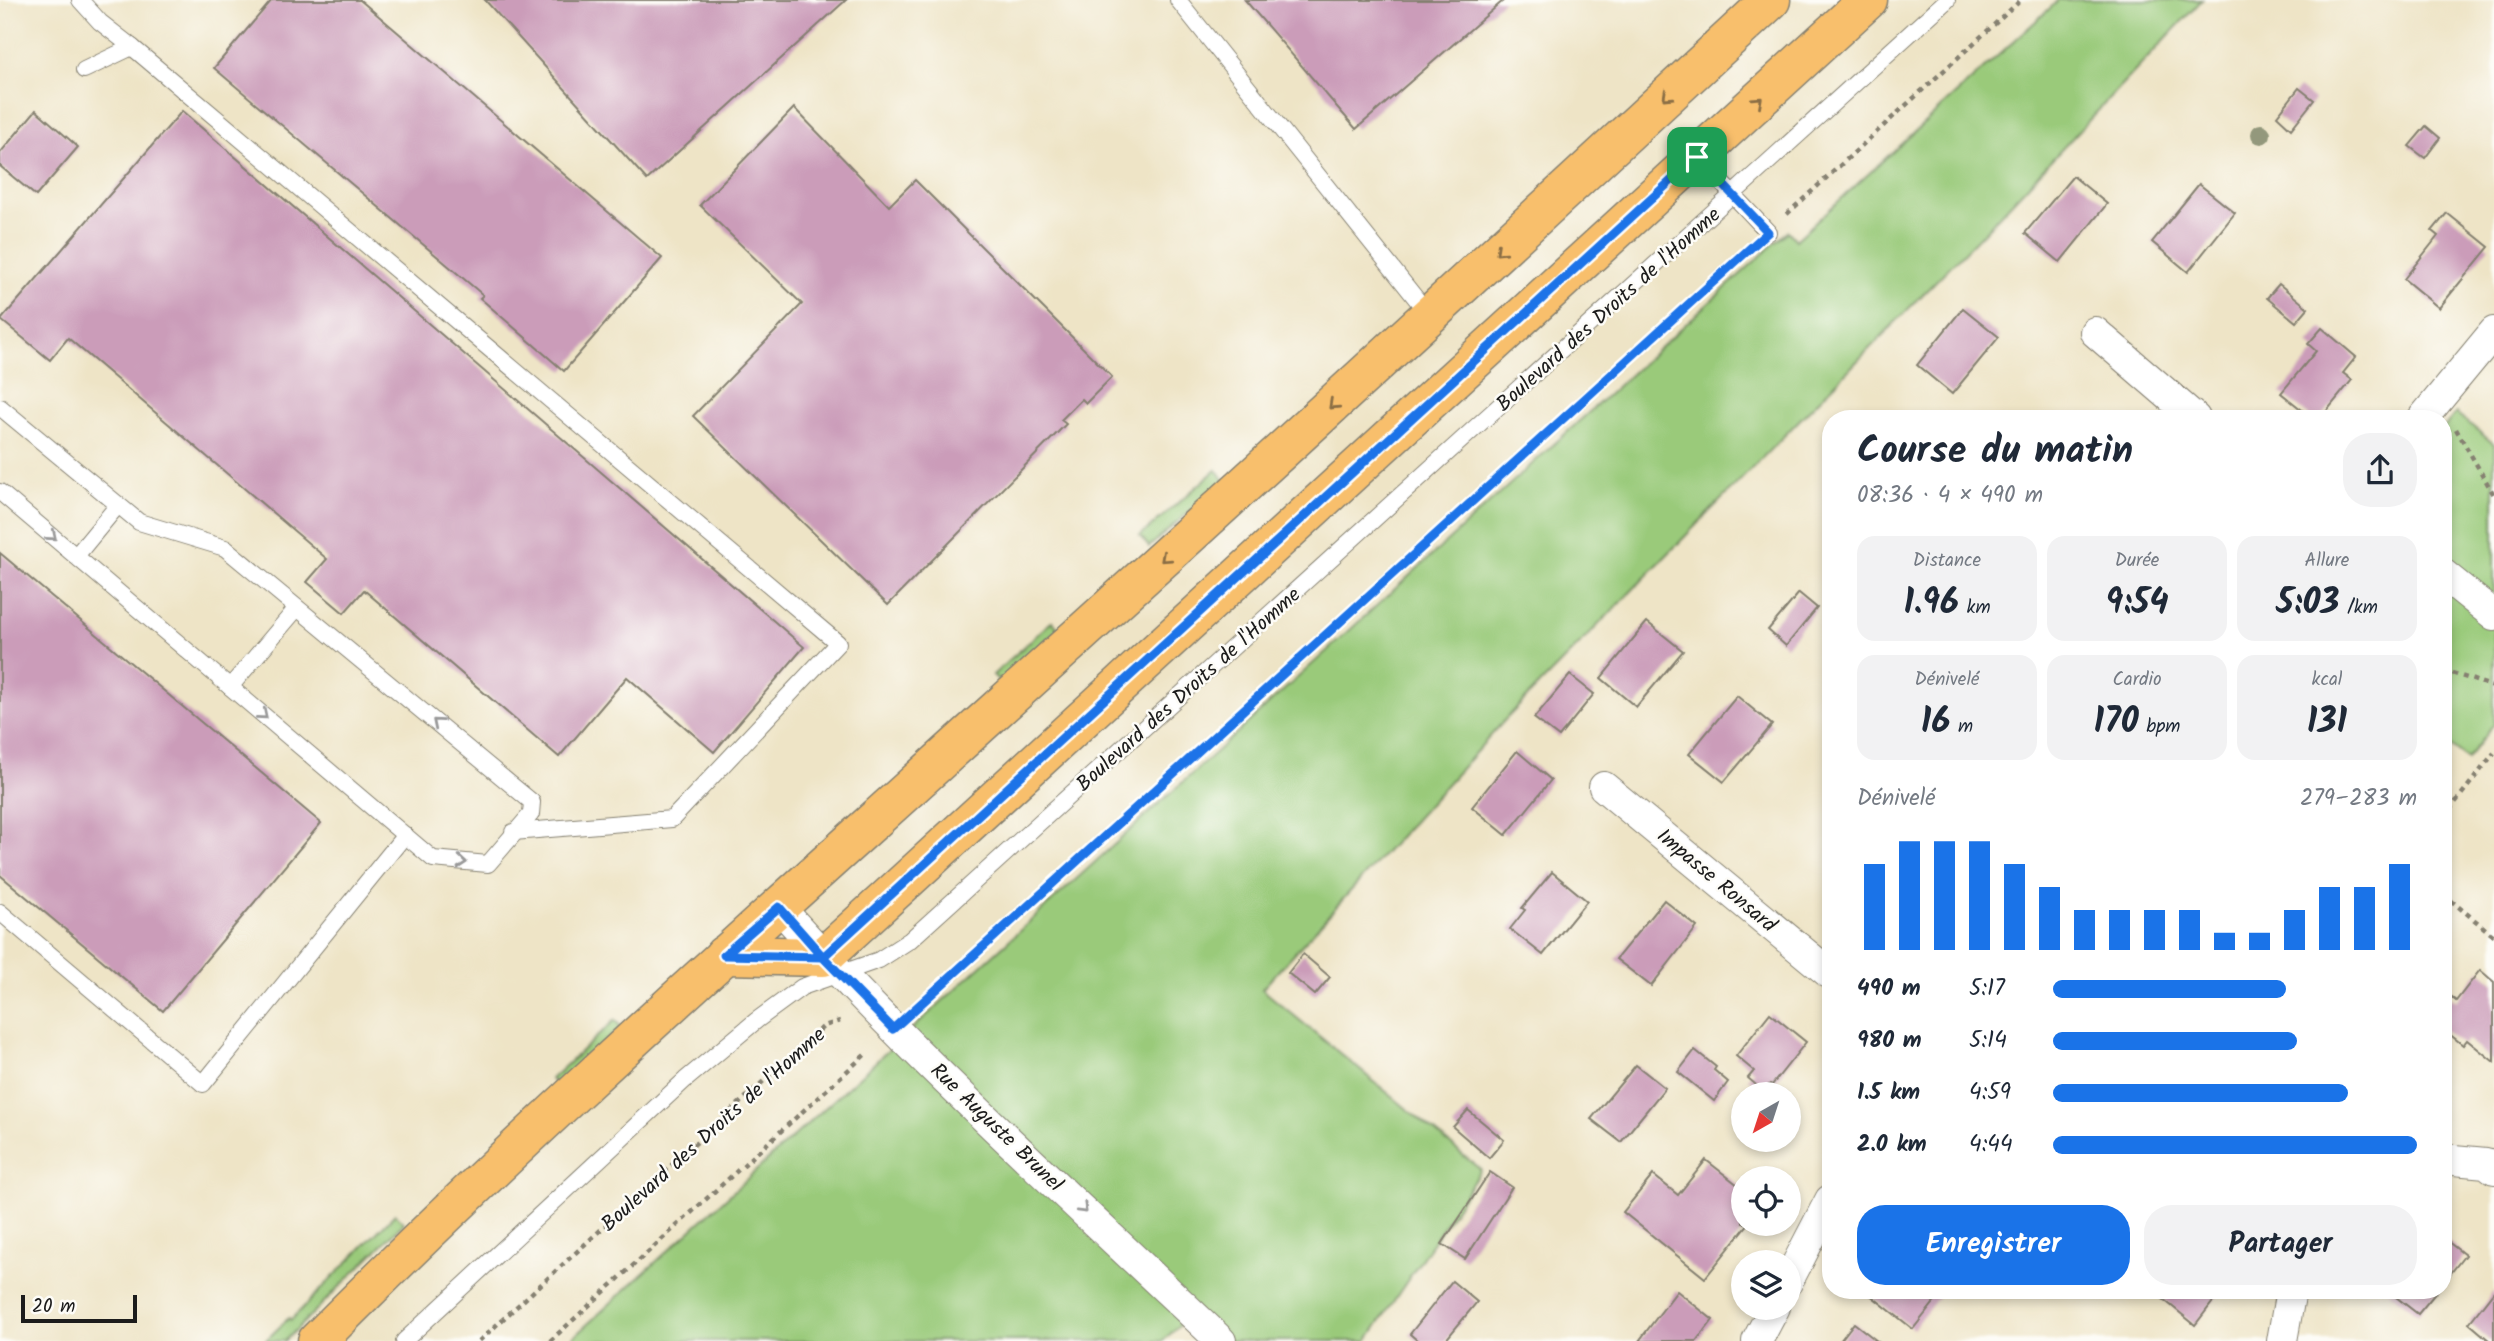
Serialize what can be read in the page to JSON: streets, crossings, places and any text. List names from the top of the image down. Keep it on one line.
{"streets":{"main road":["Boulevard des Droits de l'Homme"],"street":["Impasse Ronsard","Rue Auguste Brunel"]},"crossings":[["Boulevard des Droits de l'Homme","Rue Auguste Brunel"]],"one_way":["Rue Auguste Brunel"],"scale_bar":"20 m","north":"bottom left","page":{"heading":["Course du matin","08:36 · 4 × 490 m"],"stats":[["Distance","1.96 km"],["Durée","9:54"],["Allure","5:03 /km"],["Dénivelé","16 m"],["Cardio","170 bpm"],["kcal","131"]],"chart":["Dénivelé","279–283 m"],"list":[{"name":"490 m","note":"5:17"},{"name":"980 m","note":"5:14"},{"name":"1.5 km","note":"4:59"},{"name":"2.0 km","note":"4:44"}],"buttons":["Enregistrer","Partager"],"scale":"20 m"}}
